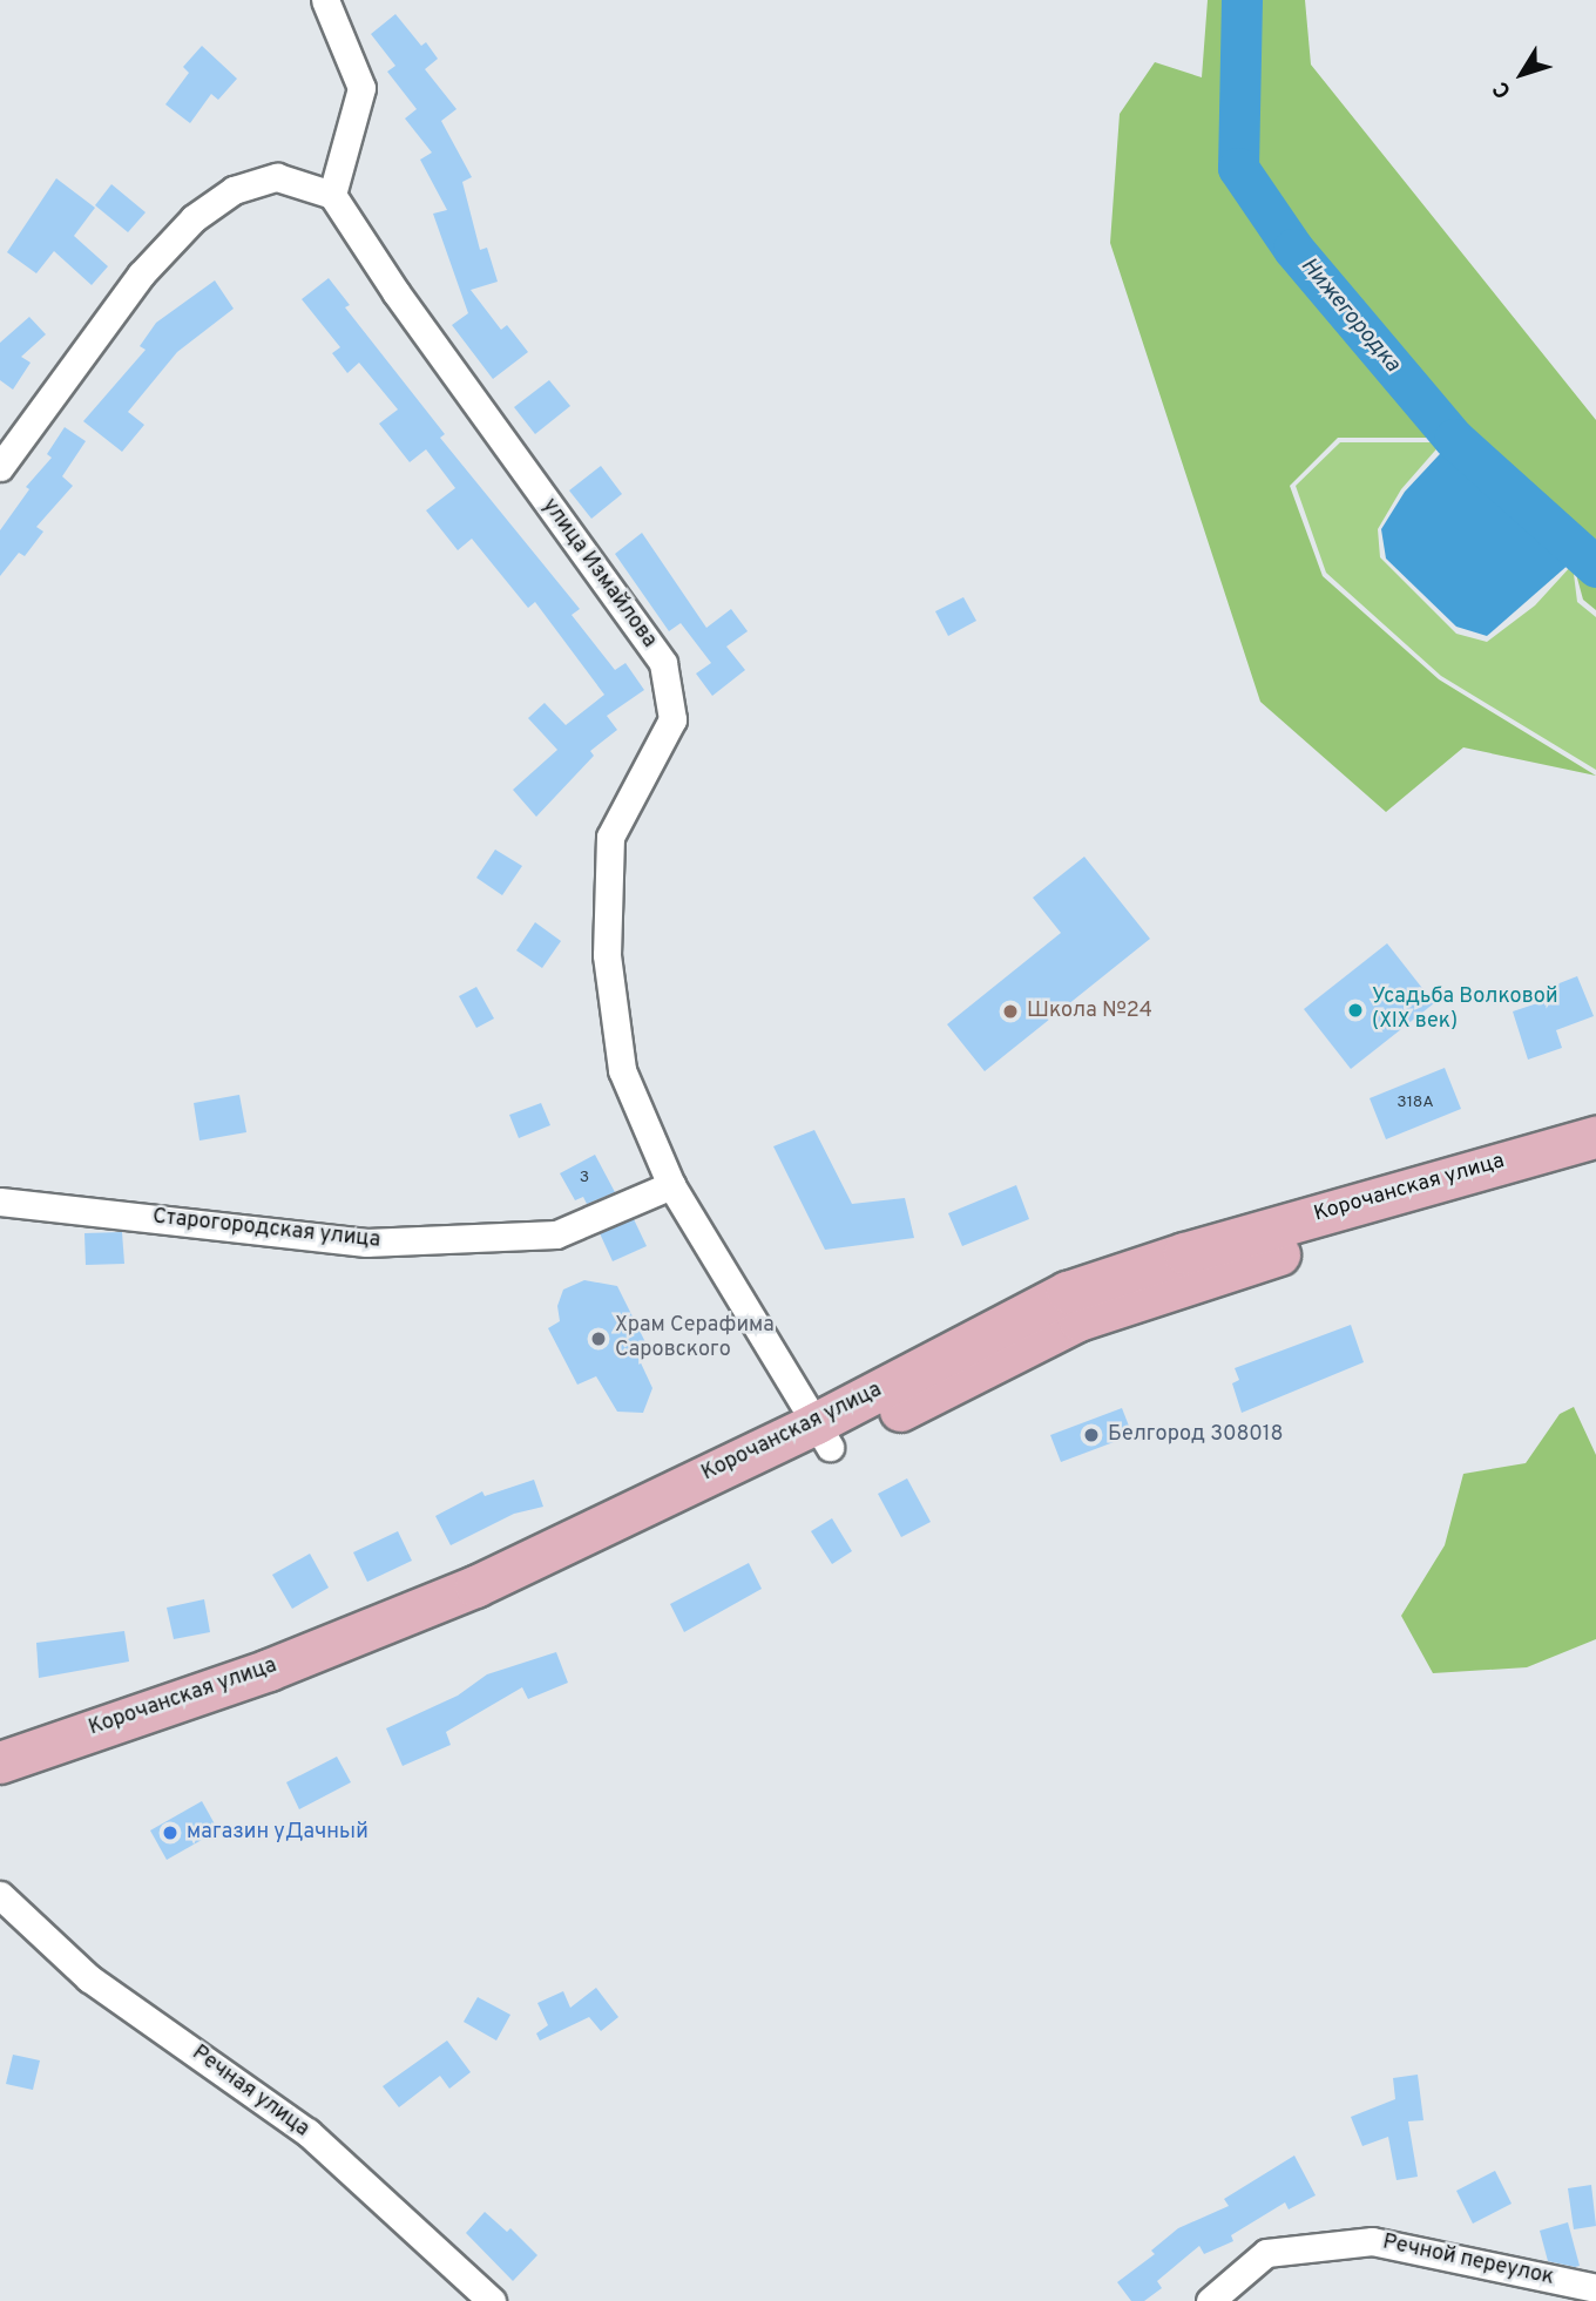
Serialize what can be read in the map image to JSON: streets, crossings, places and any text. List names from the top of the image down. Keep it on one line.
{"streets":{"main road":["Корочанская улица"],"street":["улица Измайлова","Старогородская улица","Речная улица","Речной переулок"]},"crossings":[["улица Измайлова","Корочанская улица"],["улица Измайлова","Старогородская улица"]],"water":["Нижегородка"],"places":["Усадьба Волковой (XIX век)","Школа №24","Храм Серафима Саровского","Белгород 308018","магазин уДачный"],"house_numbers":["318А","3"],"north":"bottom left"}
